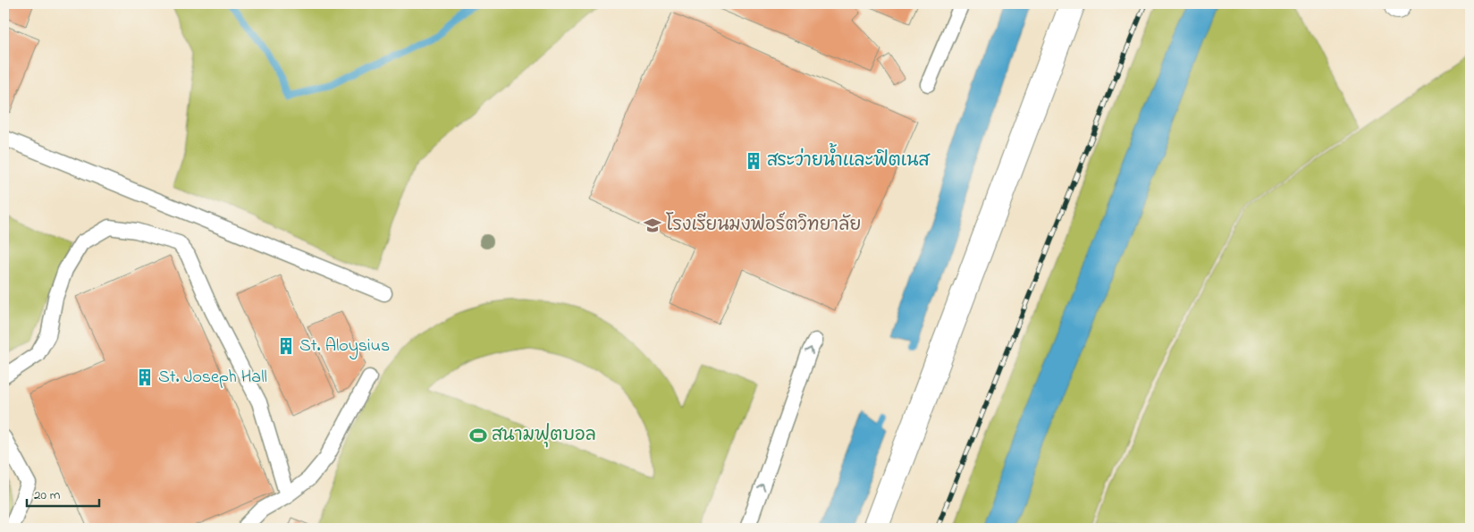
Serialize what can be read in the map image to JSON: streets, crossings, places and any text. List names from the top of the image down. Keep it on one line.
{"places":{"building":["สระว่ายน้ำและฟิตเนส","St. Aloysius","St. Joseph Hall"],"school or university":["โรงเรียนมงฟอร์ตวิทยาลัย"],"sports":["สนามฟุตบอล"]},"scale_bar":"20 m"}
